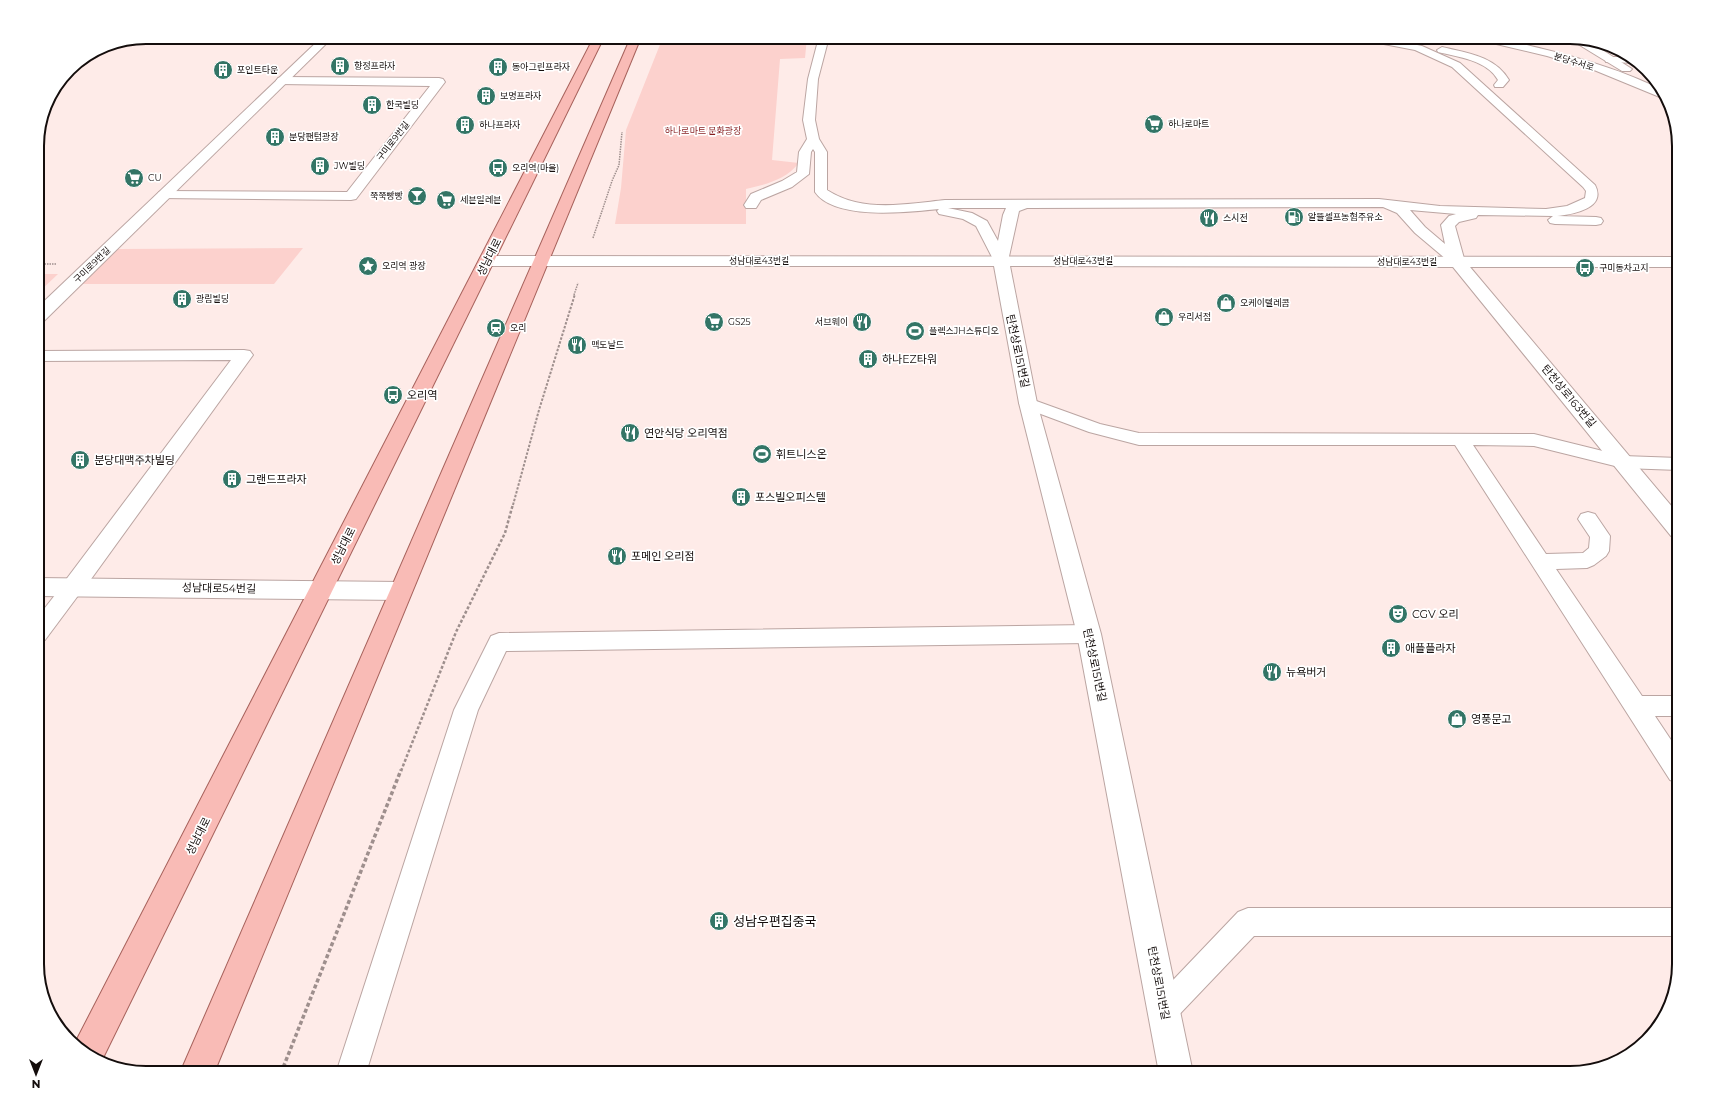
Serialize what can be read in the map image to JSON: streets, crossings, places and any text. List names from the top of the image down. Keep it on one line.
{"streets":{"main road":["성남대로"],"street":["분당수서로","구미로9번길","성남대로43번길","탄천상로151번길","탄천상로163번길","성남대로54번길"]},"crossings":[["성남대로","성남대로43번길"],["성남대로","성남대로54번길"],["성남대로43번길","탄천상로151번길"],["성남대로43번길","탄천상로163번길"]],"parks":["하나로마트 문화광장"],"places":{"building":["향정프라자","동아그린프라자","포인트타운","보명프라자","한국빌딩","하나프라자","분당팬텀광장","JW빌딩","광림빌딩","하나EZ타워","분당대맥주차빌딩","그랜드프라자","포스빌오피스텔","애플플라자","성남우편집중국"],"supermarket":["하나로마트","CU","세븐일레븐","GS25"],"bus stop":["오리역(마을)","구미동차고지","오리역"],"bar":["쭉쭉빵빵"],"fuel station":["알뜰셀프농협주유소"],"restaurant":["스시전","서브웨이","맥도날드","연안식당 오리역점","포메인 오리점","뉴욕버거"],"place":["오리역 광장"],"shop":["오케이텔레콤","우리서점","영풍문고"],"station":["오리"],"sports":["플렉스JH스튜디오","휘트니스온"],"theatre":["CGV 오리"]},"north":"bottom"}
